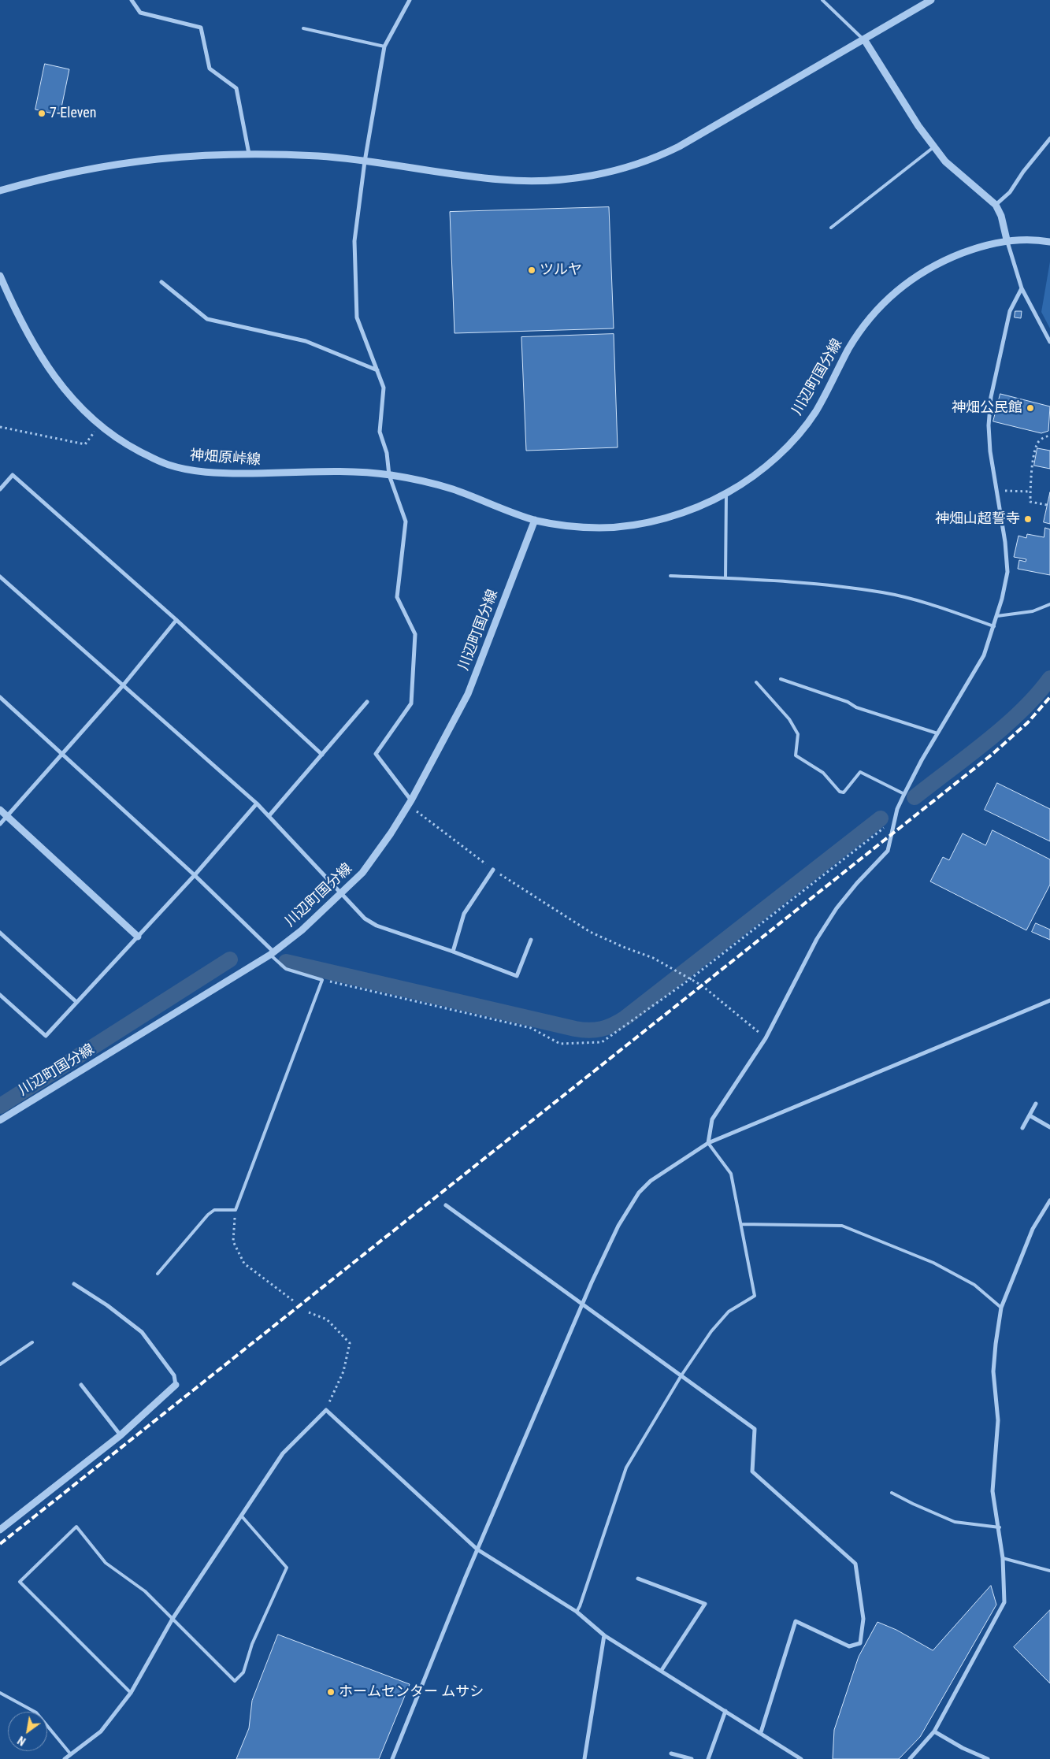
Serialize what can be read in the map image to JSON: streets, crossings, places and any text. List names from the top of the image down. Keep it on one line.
{"streets":{"street":["川辺町国分線","神畑原峠線"]},"crossings":[["川辺町国分線","神畑原峠線"]],"places":["7-Eleven","ツルヤ","神畑公民館","神畑山超誓寺","ホームセンター ムサシ"],"north":"bottom left"}
